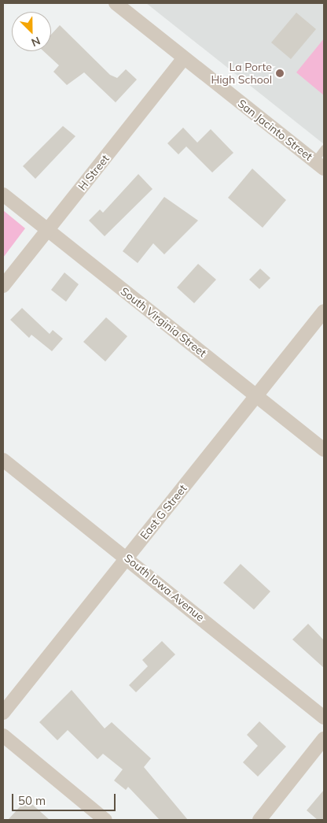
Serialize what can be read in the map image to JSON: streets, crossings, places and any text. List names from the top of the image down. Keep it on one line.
{"streets":{"street":["San Jacinto Street","H Street","South Virginia Street","East G Street","South Iowa Avenue"]},"crossings":[["San Jacinto Street","H Street"],["H Street","South Virginia Street"],["South Virginia Street","East G Street"],["East G Street","South Iowa Avenue"]],"places":["La Porte High School"],"scale_bar":"50 m","north":"bottom right"}
